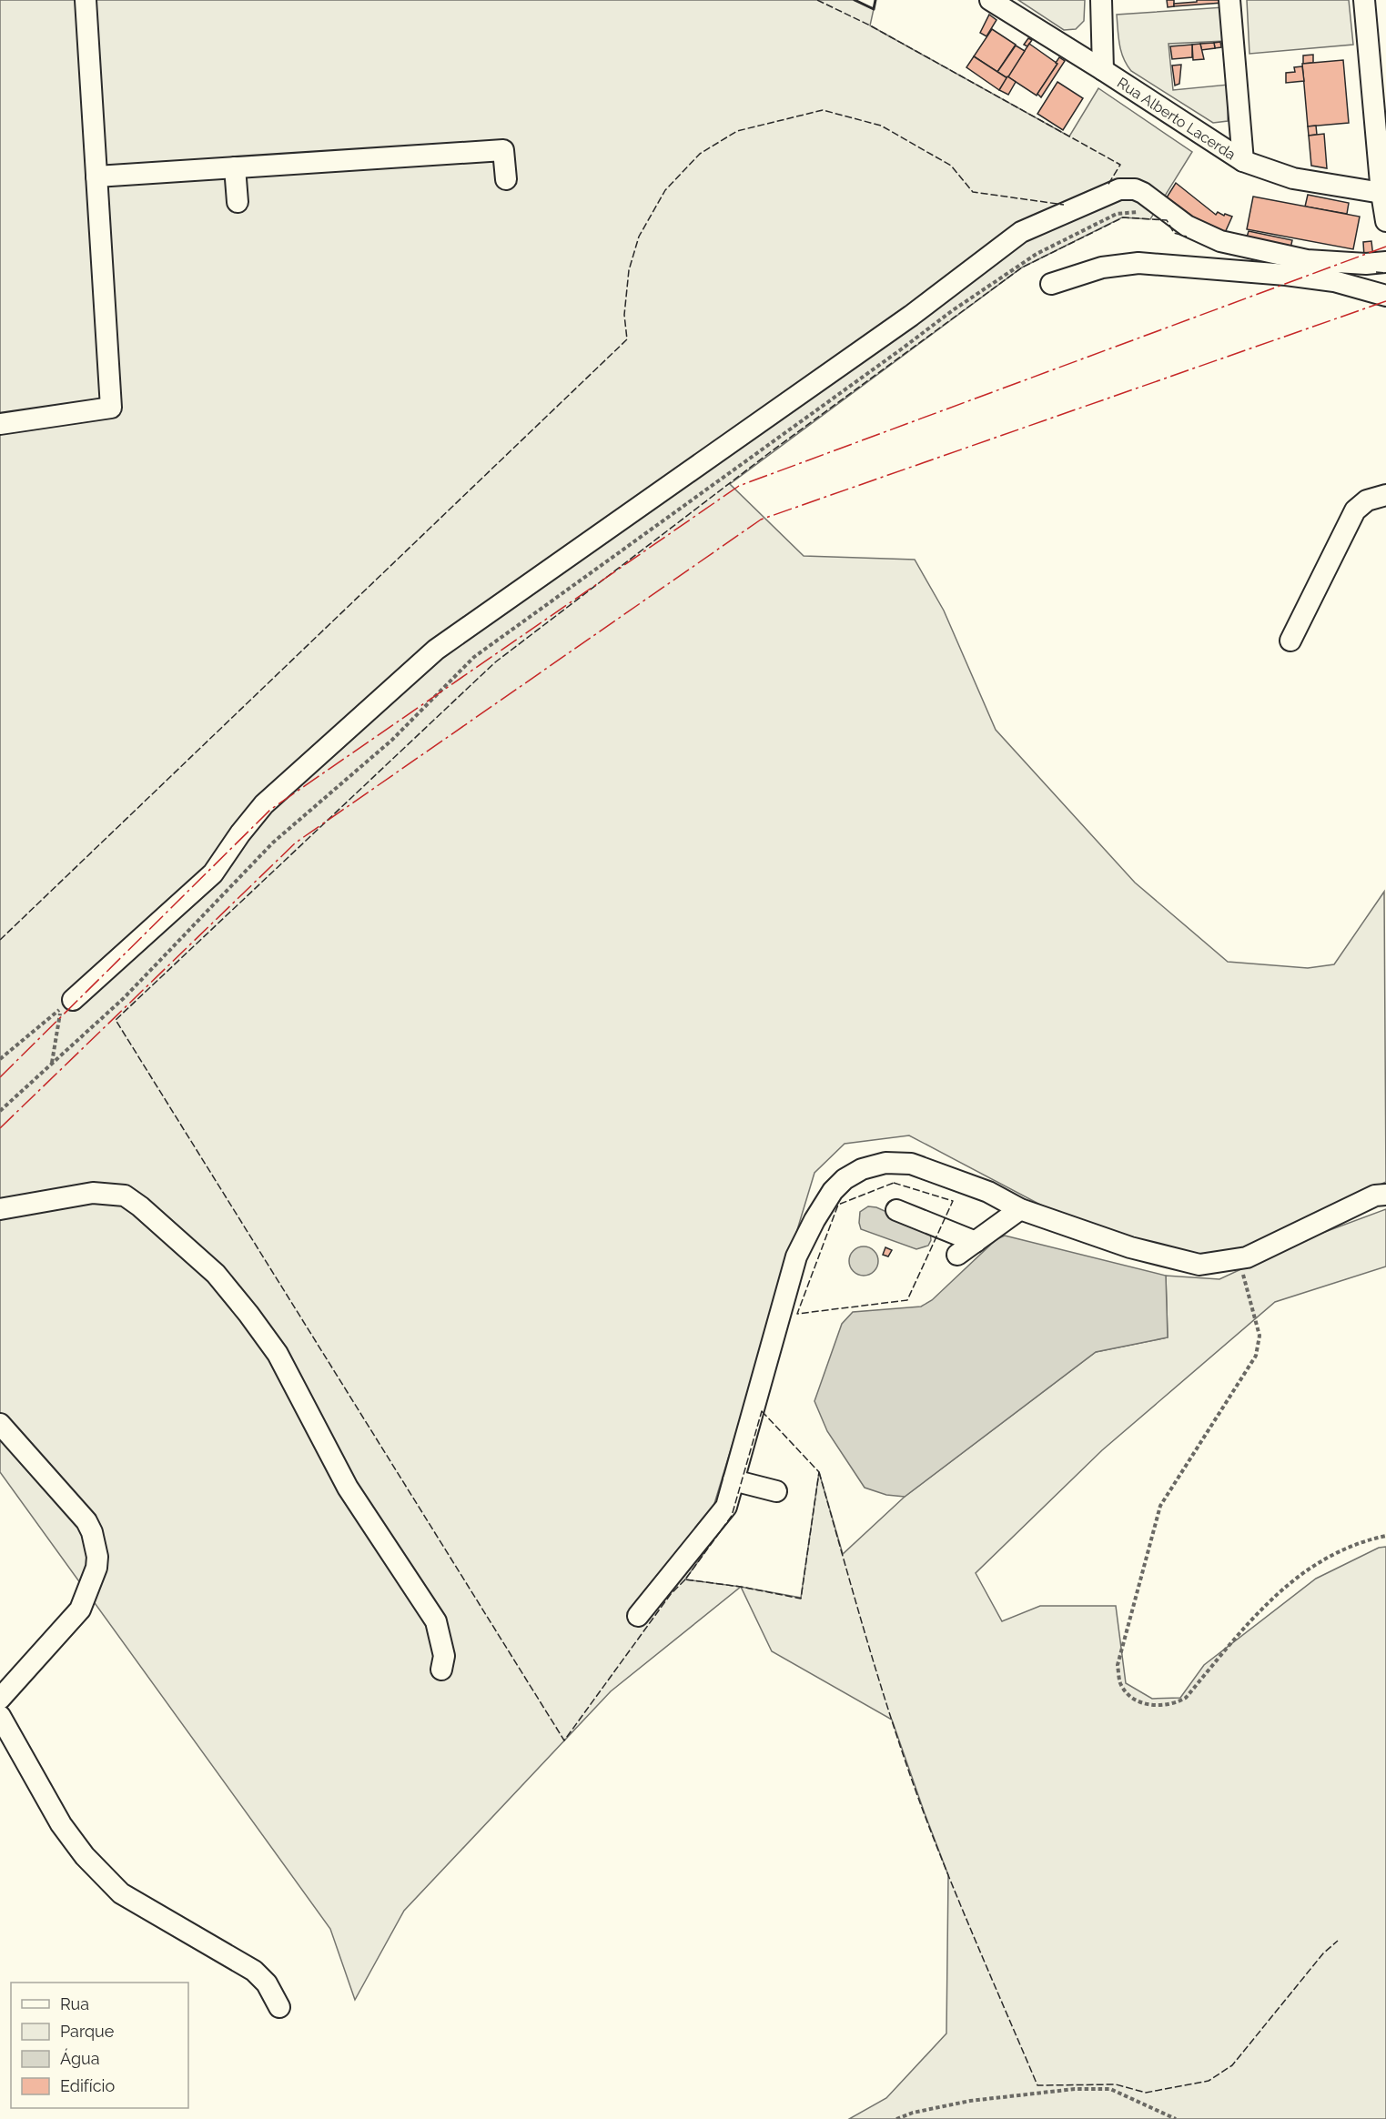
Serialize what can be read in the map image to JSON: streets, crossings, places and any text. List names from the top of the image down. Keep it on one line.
{"streets":{"street":["Rua Alberto Lacerda"]},"legend":["Rua","Parque","Água","Edifício"]}
